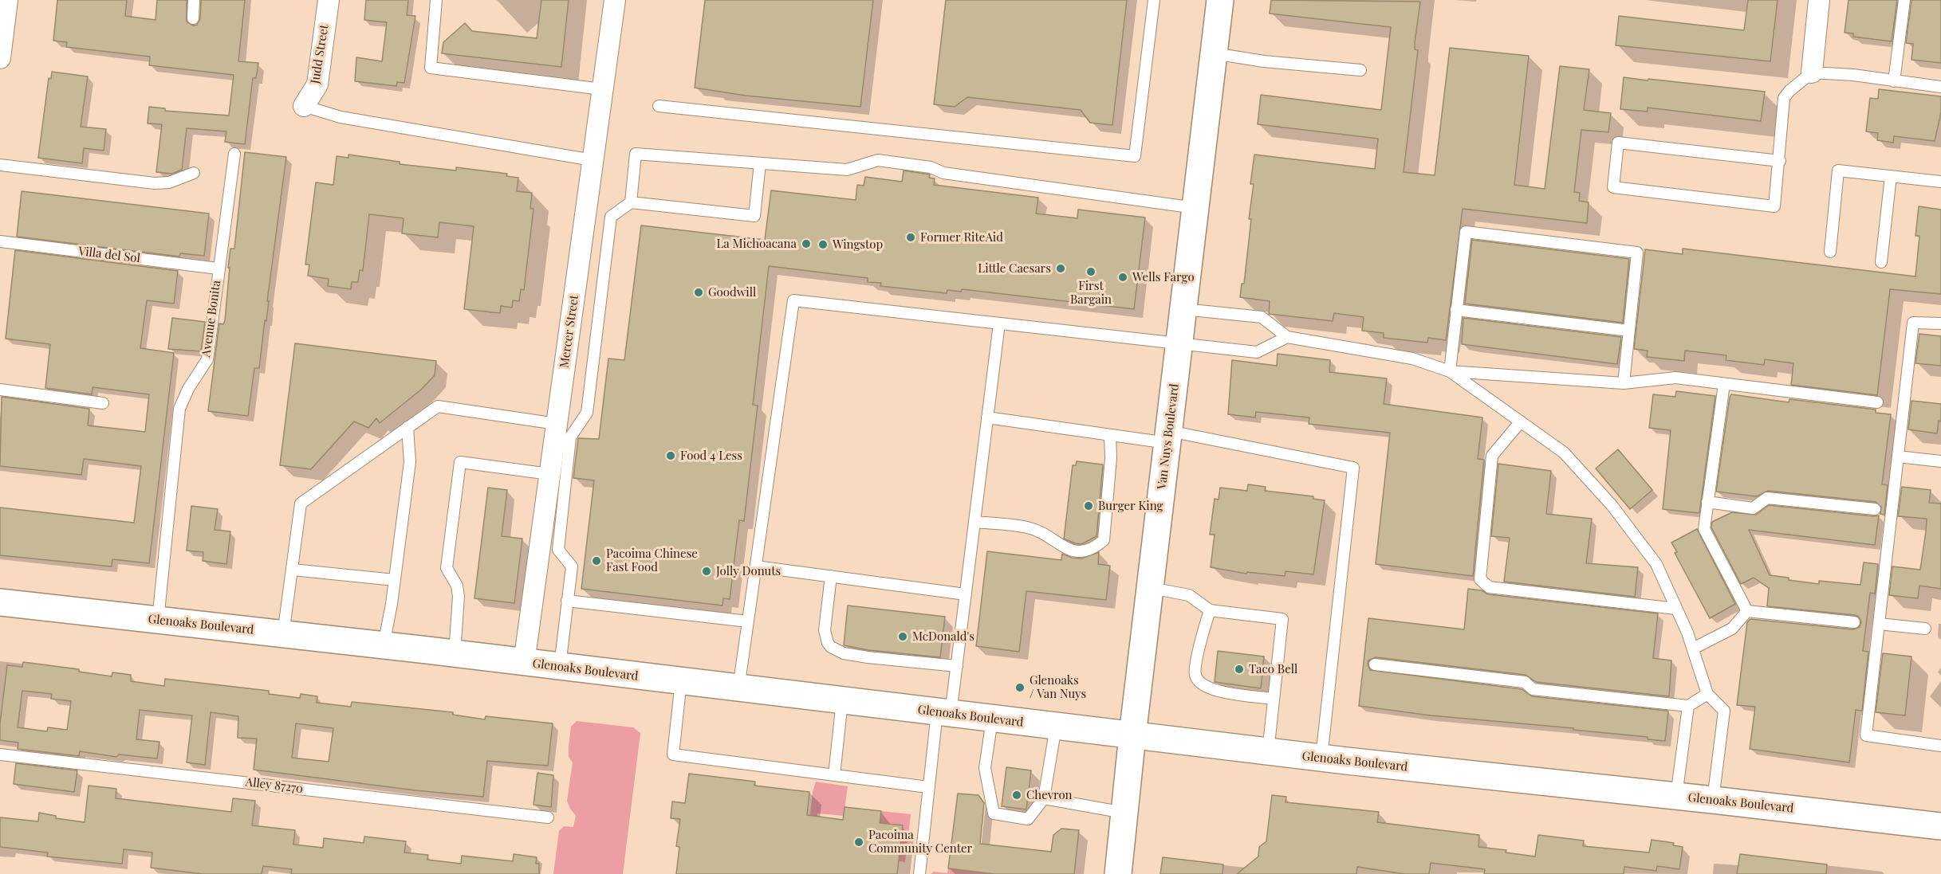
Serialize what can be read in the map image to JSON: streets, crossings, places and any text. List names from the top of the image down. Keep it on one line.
{"streets":{"main road":["Van Nuys Boulevard","Glenoaks Boulevard"],"street":["Judd Street","Mercer Street"],"lane":["Villa del Sol","Avenue Bonita","Alley 87270"]},"crossings":[["Villa del Sol","Avenue Bonita"],["Avenue Bonita","Glenoaks Boulevard"],["Mercer Street","Glenoaks Boulevard"],["Van Nuys Boulevard","Glenoaks Boulevard"]],"places":["Former RiteAid","La Michoacana","Wingstop","Little Caesars","First Bargain","Wells Fargo","Goodwill","Food 4 Less","Burger King","Pacoima Chinese Fast Food","Jolly Donuts","McDonald's","Taco Bell","Glenoaks / Van Nuys","Chevron","Pacoima Community Center"]}
